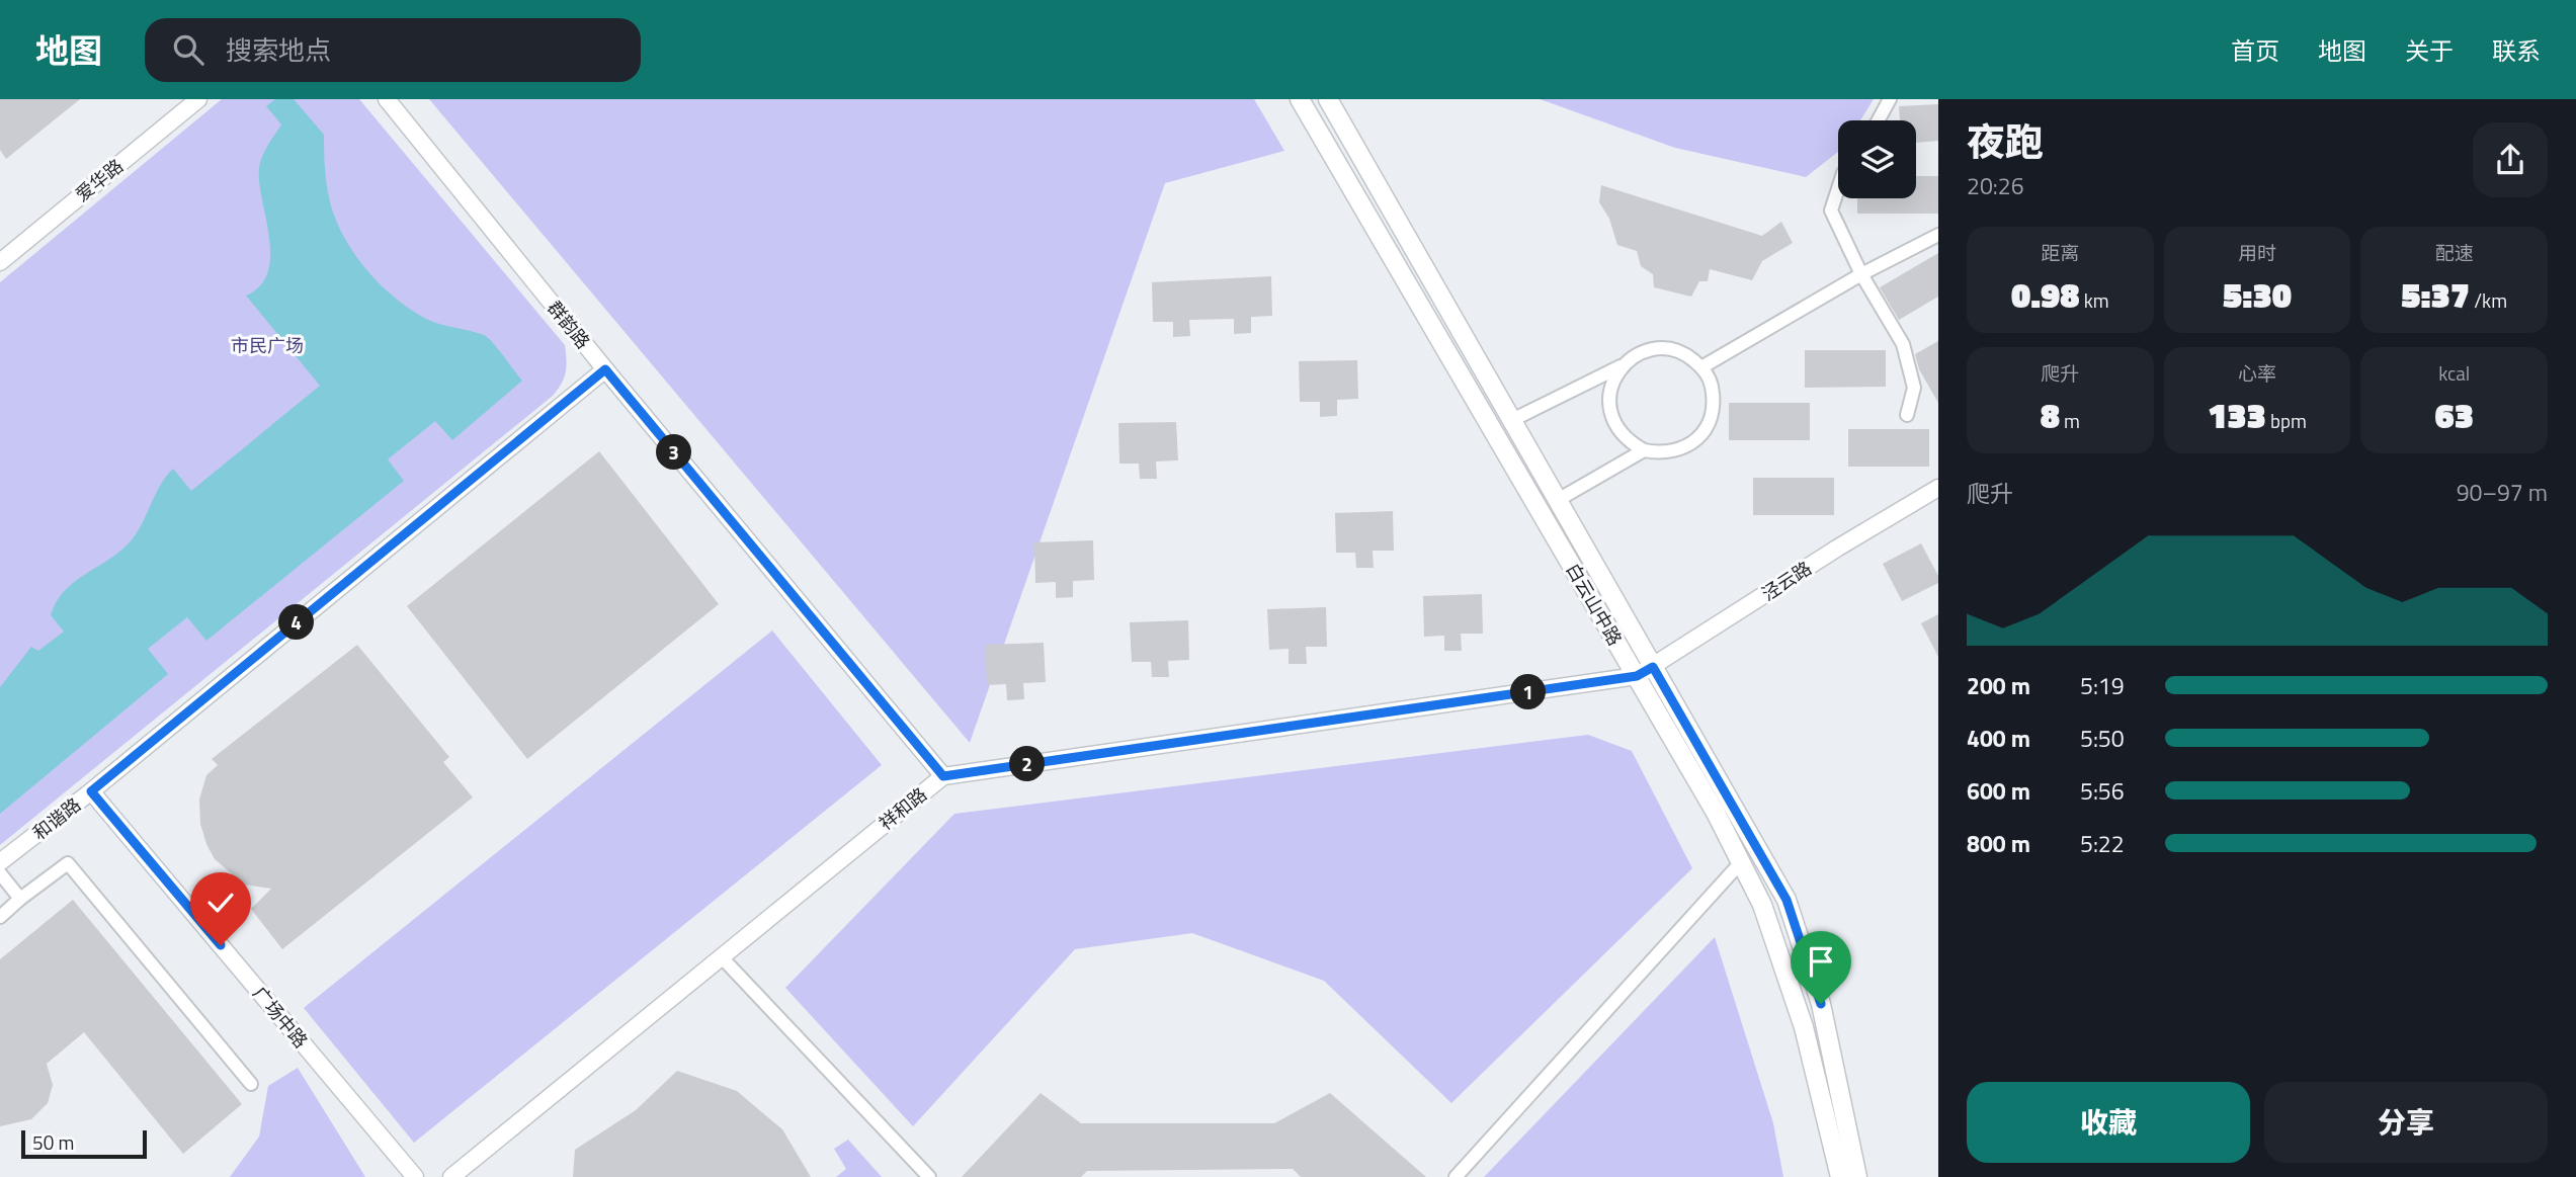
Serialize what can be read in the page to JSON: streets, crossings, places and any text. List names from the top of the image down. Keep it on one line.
{"streets":{"main road":["白云山中路"],"street":["爱华路","群韵路","泾云路","祥和路","和谐路","广场中路"]},"crossings":[["群韵路","祥和路"],["群韵路","和谐路"],["泾云路","白云山中路"],["泾云路","祥和路"],["白云山中路","祥和路"],["和谐路","广场中路"]],"parks":["市民广场"],"scale_bar":"50 m","page":{"header":"地图","search":"搜索地点","nav":["首页","地图","关于","联系"],"heading":["夜跑","20:26"],"stats":[["距离","0.98 km"],["用时","5:30"],["配速","5:37 /km"],["爬升","8 m"],["心率","133 bpm"],["kcal","63"]],"pins":["3","4","1","2"],"chart":["爬升","90–97 m"],"list":[{"name":"200 m","note":"5:19"},{"name":"400 m","note":"5:50"},{"name":"600 m","note":"5:56"},{"name":"800 m","note":"5:22"}],"buttons":["收藏","分享"],"scale":"50 m"}}
